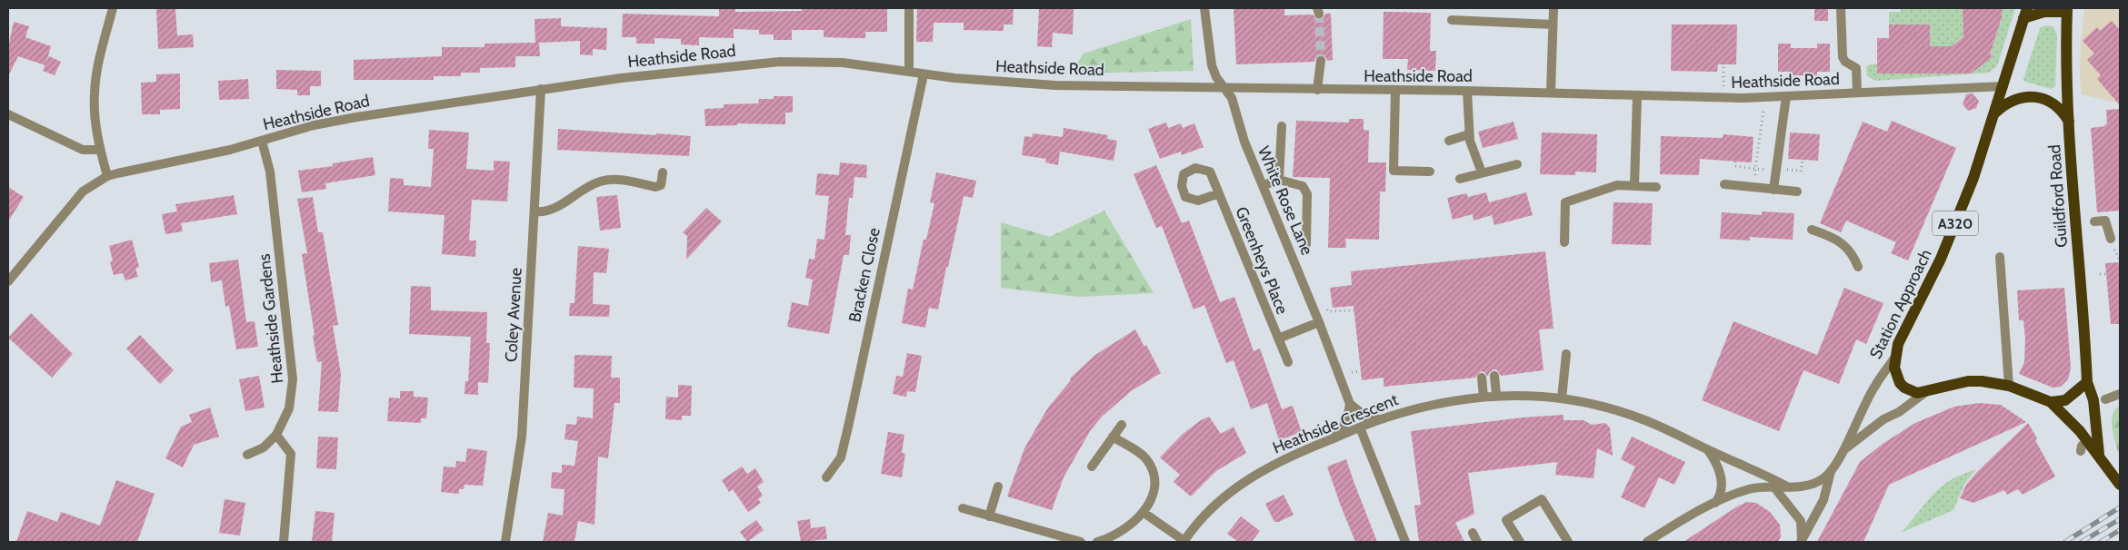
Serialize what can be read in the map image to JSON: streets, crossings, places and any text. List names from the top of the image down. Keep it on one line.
{"streets":{"main road":["Guildford Road","A320","Station Approach"],"street":["Heathside Road","White Rose Lane","Greenheys Place","Bracken Close","Coley Avenue","Heathside Gardens","Heathside Crescent"]},"crossings":[["Heathside Road","White Rose Lane"],["Heathside Road","Bracken Close"],["Heathside Road","Station Approach"],["Heathside Road","Coley Avenue"],["Heathside Road","Heathside Gardens"],["White Rose Lane","Greenheys Place"],["A320","Station Approach"]]}
